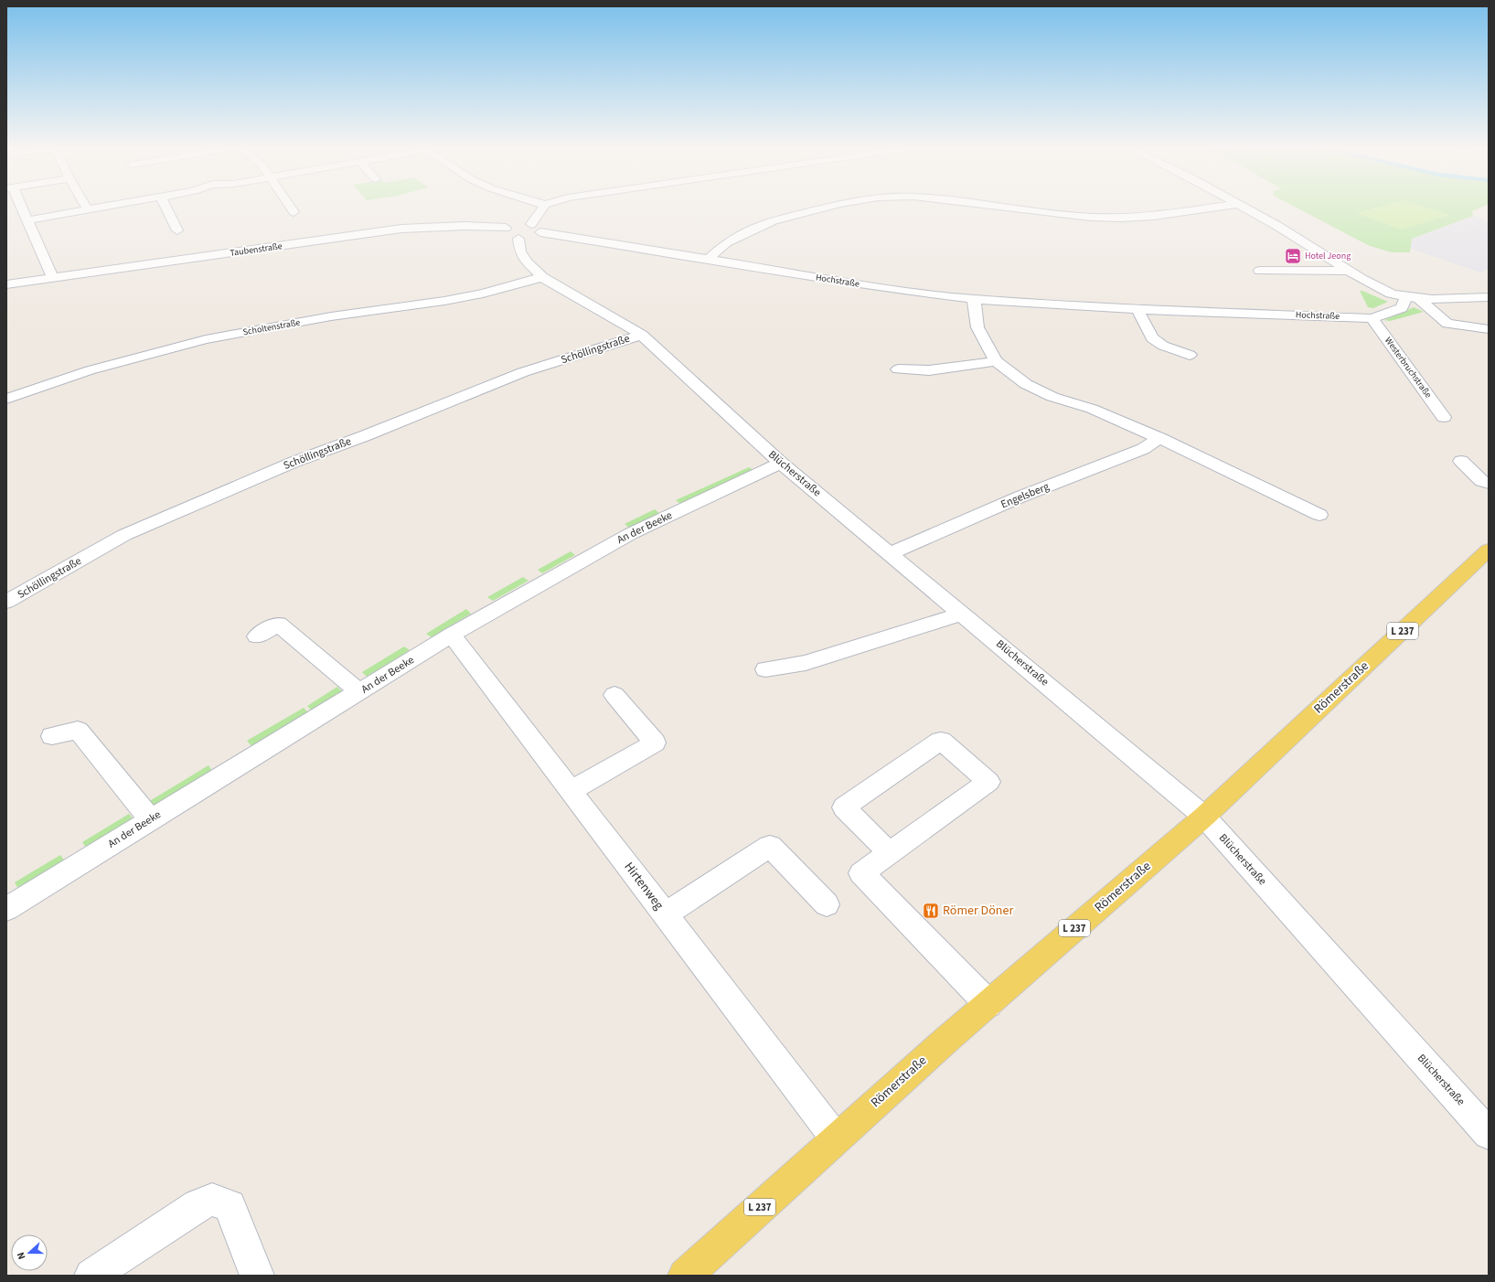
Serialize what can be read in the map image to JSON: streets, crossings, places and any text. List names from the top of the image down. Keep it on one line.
{"streets":{"main road":["L 237","Römerstraße"],"street":["Taubenstraße","Hochstraße","Scholtenstraße","Schöllingstraße","Westerbruchstraße","Blücherstraße","Engelsberg","An der Beeke","Hirtenweg"]},"crossings":[["Taubenstraße","Hochstraße"],["Taubenstraße","Blücherstraße"],["Hochstraße","Westerbruchstraße"],["Hochstraße","Blücherstraße"],["Scholtenstraße","Blücherstraße"],["Schöllingstraße","Blücherstraße"],["Blücherstraße","Engelsberg"],["Blücherstraße","An der Beeke"],["Blücherstraße","Römerstraße"],["An der Beeke","Hirtenweg"],["Römerstraße","Hirtenweg"]],"places":{"hotel":["Hotel Jeong"],"restaurant":["Römer Döner"]},"north":"left"}
